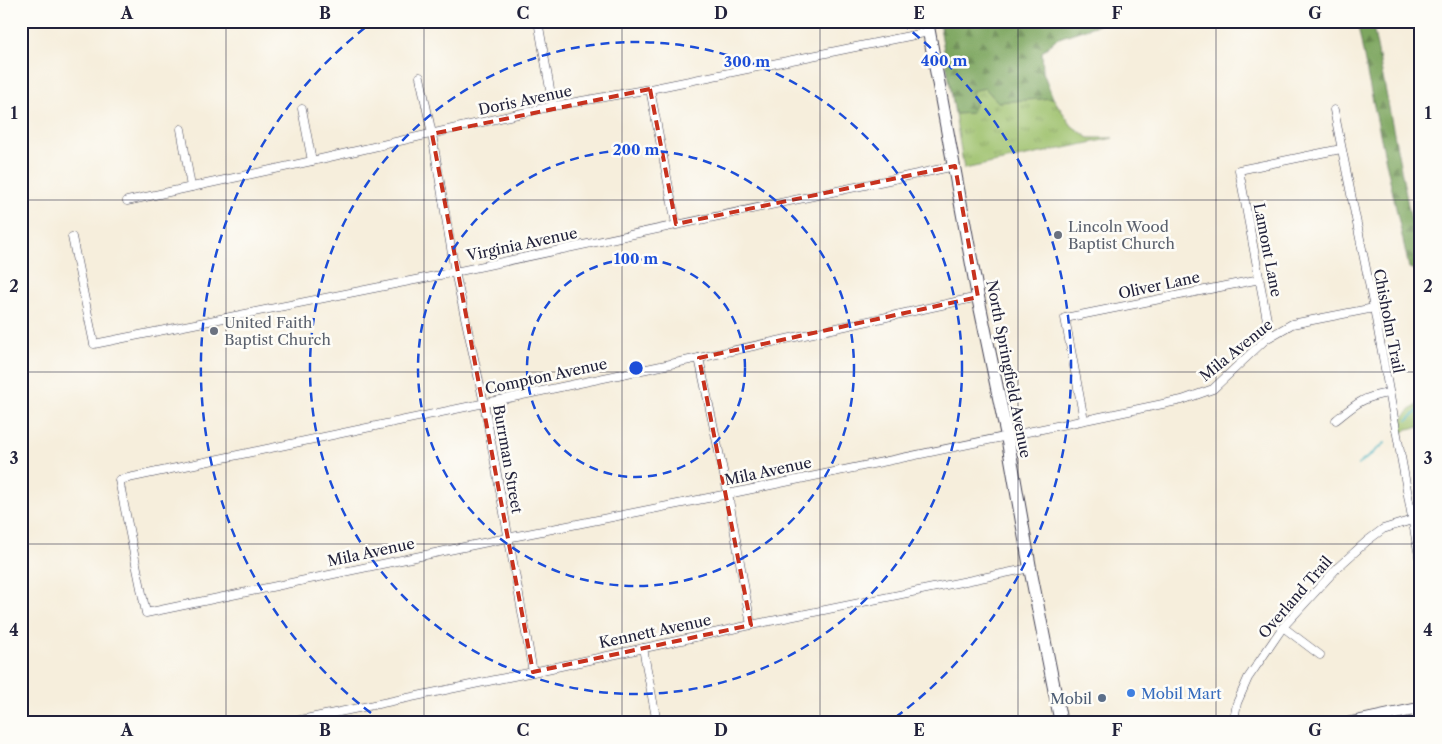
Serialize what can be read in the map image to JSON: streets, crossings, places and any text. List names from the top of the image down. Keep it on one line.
{"streets":{"main road":["North Springfield Avenue"],"street":["Doris Avenue","Virginia Avenue","Lamont Lane","Oliver Lane","Chisholm Trail","Mila Avenue","Compton Avenue","Burrman Street","Overland Trail","Kennett Avenue"]},"crossings":[["Doris Avenue","North Springfield Avenue"],["Doris Avenue","Burrman Street"],["Virginia Avenue","North Springfield Avenue"],["Virginia Avenue","Burrman Street"],["Lamont Lane","Oliver Lane"],["Lamont Lane","Chisholm Trail"],["Lamont Lane","Mila Avenue"],["Oliver Lane","Mila Avenue"],["Chisholm Trail","Mila Avenue"],["Chisholm Trail","Overland Trail"],["Mila Avenue","North Springfield Avenue"],["Mila Avenue","Compton Avenue"],["Mila Avenue","Burrman Street"],["North Springfield Avenue","Compton Avenue"],["North Springfield Avenue","Kennett Avenue"],["Compton Avenue","Burrman Street"],["Burrman Street","Kennett Avenue"]],"places":["Lincoln Wood Baptist Church","United Faith Baptist Church","Mobil Mart","Mobil"],"grid":{"columns":["A","B","C","D","E","F","G"],"rows":["1","2","3","4"]},"rings":["400 m","300 m","200 m","100 m"]}
